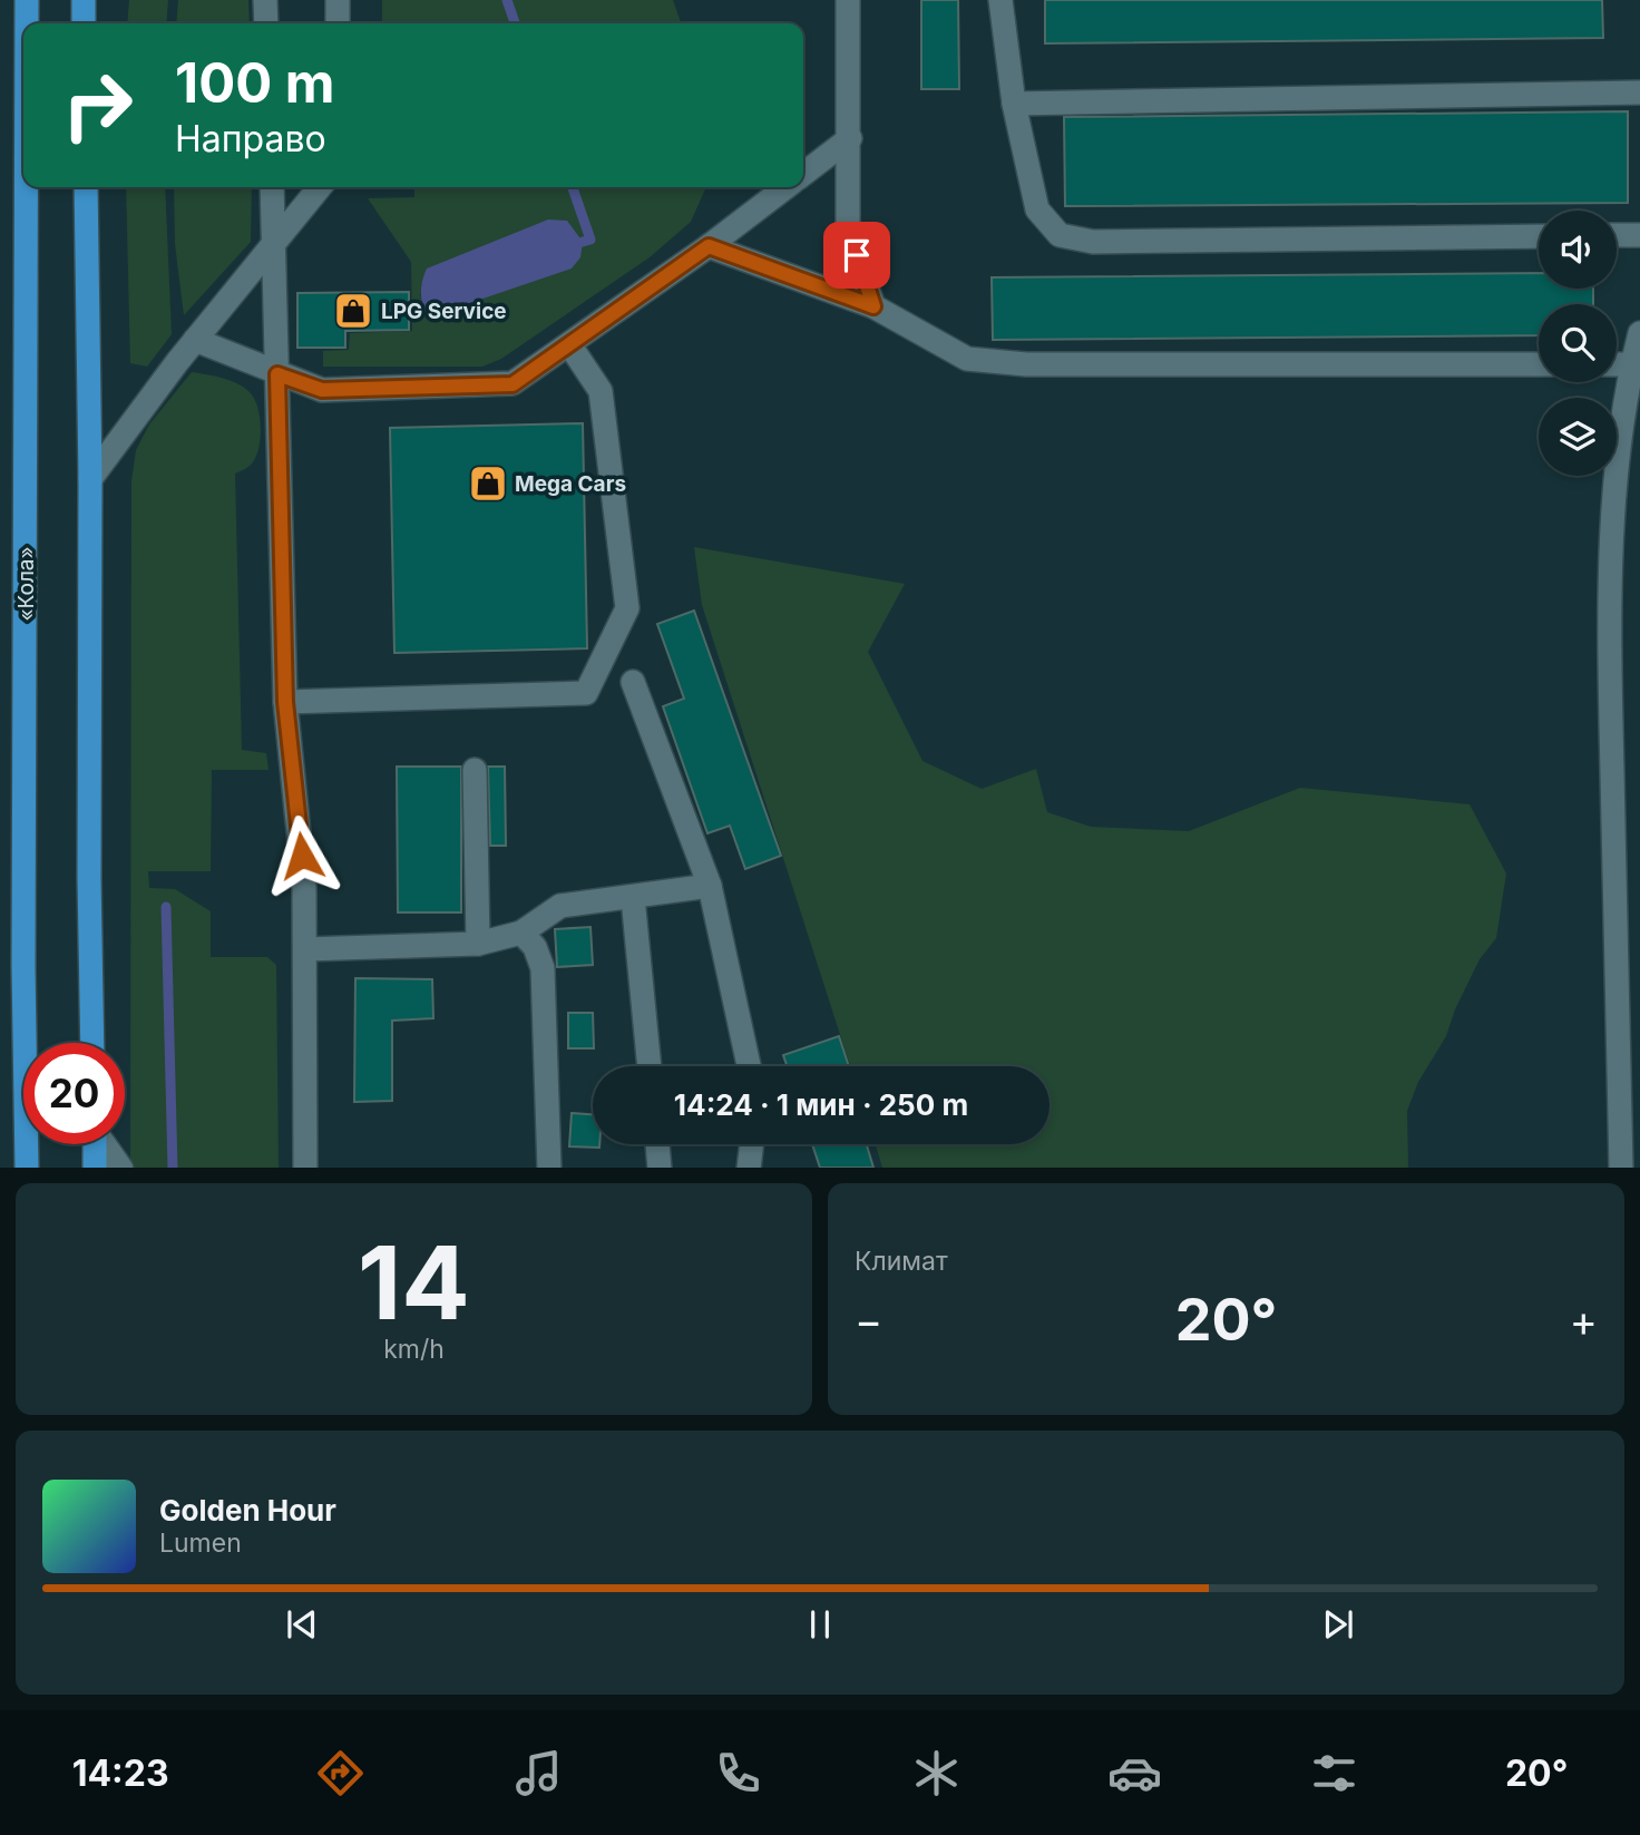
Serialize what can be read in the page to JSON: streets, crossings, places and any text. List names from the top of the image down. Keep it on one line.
{"streets":{"main road":["«Кола»"]},"places":{"shop":["LPG Service","Mega Cars"]},"page":{"turn":["100 m","Направо"],"limit":"20","trip":"14:24 · 1 мин · 250 m","tile":[["14","km/h"],"Климат"],"heat":["−","20°","+"],"song":["Golden Hour","Lumen"],"tabs":["14:23","20°"]}}
